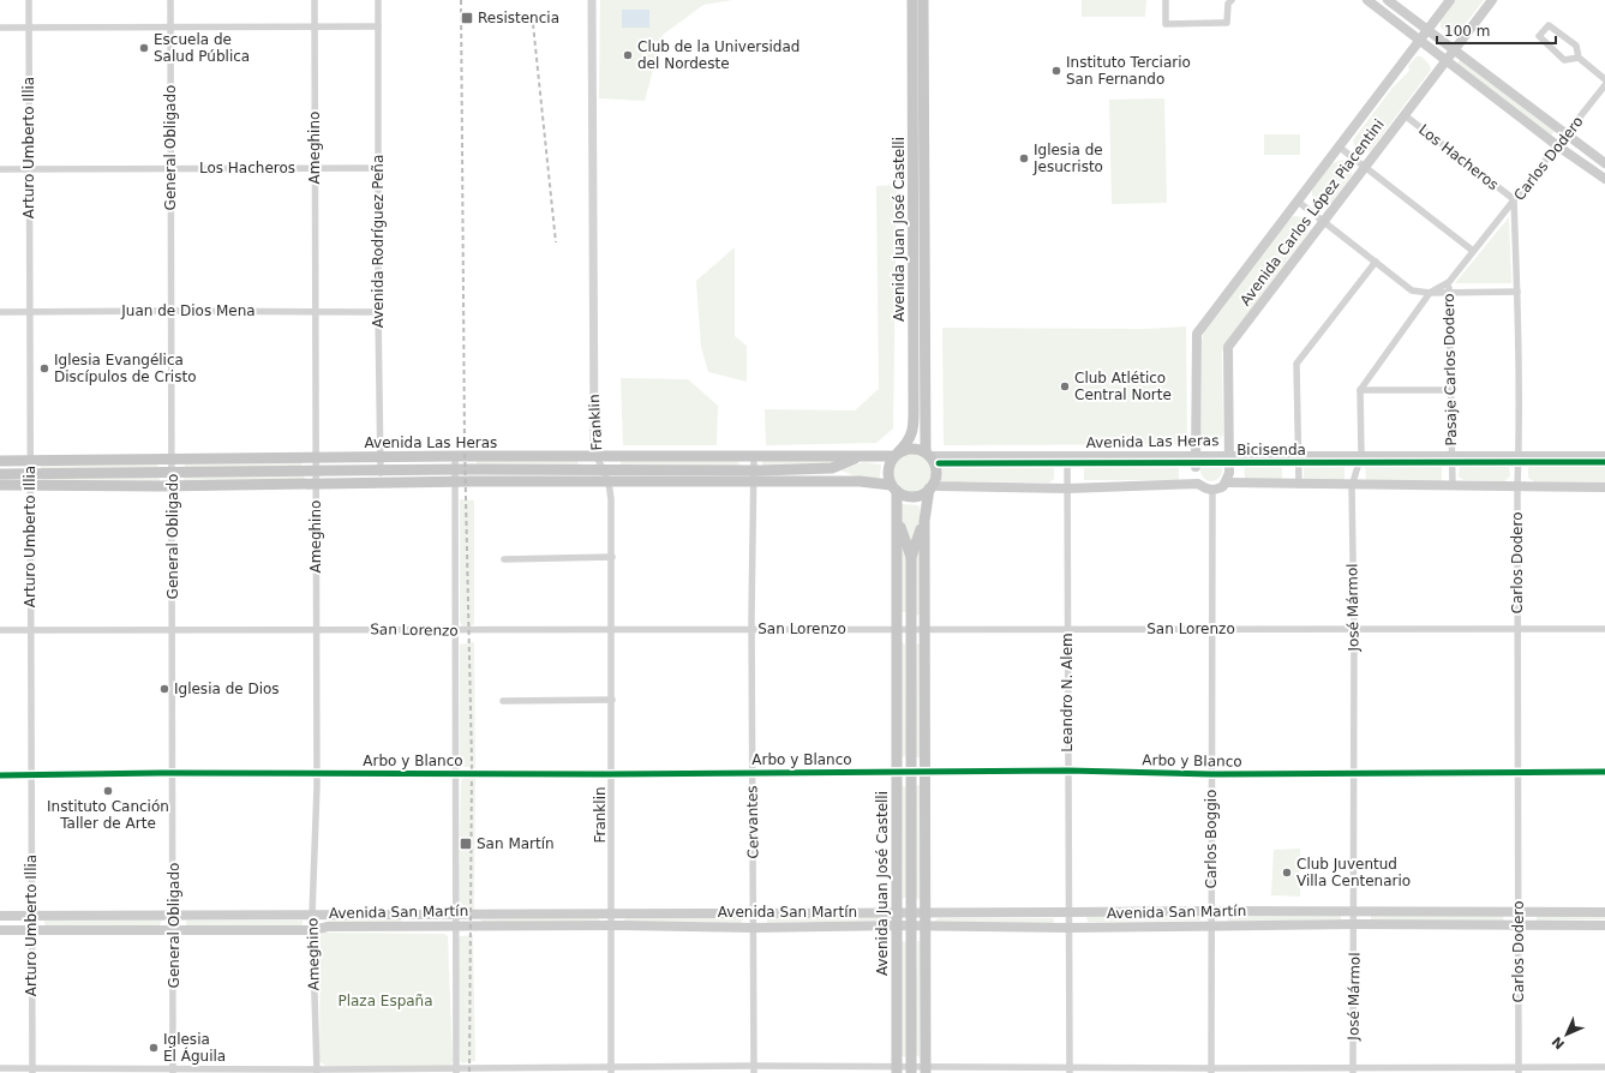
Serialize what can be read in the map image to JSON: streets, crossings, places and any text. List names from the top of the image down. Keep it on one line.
{"streets":{"main road":["Avenida Carlos López Piacentini","Avenida Juan José Castelli","Avenida Las Heras","Avenida San Martín"],"street":["Arturo Umberto Illia","General Obligado","Ameghino","Los Hacheros","Carlos Dodero","Avenida Rodríguez Peña","Juan de Dios Mena","Pasaje Carlos Dodero","Franklin","José Mármol","San Lorenzo","Leandro N. Alem","Arbo y Blanco","Cervantes","Carlos Boggio"],"cycle path":["Bicisenda"]},"crossings":[["Arturo Umberto Illia","Los Hacheros"],["Arturo Umberto Illia","Juan de Dios Mena"],["Arturo Umberto Illia","Avenida Las Heras"],["Arturo Umberto Illia","San Lorenzo"],["Arturo Umberto Illia","Arbo y Blanco"],["Arturo Umberto Illia","Avenida San Martín"],["General Obligado","Los Hacheros"],["General Obligado","Juan de Dios Mena"],["General Obligado","Avenida Las Heras"],["General Obligado","San Lorenzo"],["General Obligado","Arbo y Blanco"],["General Obligado","Avenida San Martín"],["Ameghino","Los Hacheros"],["Ameghino","Juan de Dios Mena"],["Ameghino","Avenida Las Heras"],["Ameghino","San Lorenzo"],["Ameghino","Arbo y Blanco"],["Ameghino","Avenida San Martín"],["Los Hacheros","Carlos Dodero"],["Los Hacheros","Avenida Carlos López Piacentini"],["Los Hacheros","Avenida Rodríguez Peña"],["Carlos Dodero","Avenida Las Heras"],["Carlos Dodero","San Lorenzo"],["Carlos Dodero","Arbo y Blanco"],["Carlos Dodero","Avenida San Martín"],["Avenida Carlos López Piacentini","Avenida Las Heras"],["Avenida Carlos López Piacentini","Carlos Boggio"],["Avenida Juan José Castelli","Avenida Las Heras"],["Avenida Juan José Castelli","San Lorenzo"],["Avenida Juan José Castelli","Arbo y Blanco"],["Avenida Juan José Castelli","Avenida San Martín"],["Avenida Rodríguez Peña","Juan de Dios Mena"],["Avenida Rodríguez Peña","Avenida Las Heras"],["Pasaje Carlos Dodero","Avenida Las Heras"],["Franklin","Avenida Las Heras"],["Franklin","San Lorenzo"],["Franklin","Arbo y Blanco"],["Franklin","Avenida San Martín"],["Avenida Las Heras","José Mármol"],["Avenida Las Heras","Leandro N. Alem"],["Avenida Las Heras","Cervantes"],["Avenida Las Heras","Carlos Boggio"],["José Mármol","San Lorenzo"],["José Mármol","Arbo y Blanco"],["José Mármol","Avenida San Martín"],["San Lorenzo","Leandro N. Alem"],["San Lorenzo","Cervantes"],["San Lorenzo","Carlos Boggio"],["Leandro N. Alem","Arbo y Blanco"],["Leandro N. Alem","Avenida San Martín"],["Arbo y Blanco","Cervantes"],["Arbo y Blanco","Carlos Boggio"],["Cervantes","Avenida San Martín"],["Carlos Boggio","Avenida San Martín"]],"parks":["Plaza España"],"places":{"transit":["Resistencia","San Martín"],"other":["Escuela de Salud Pública","Club de la Universidad del Nordeste","Instituto Terciario San Fernando","Iglesia de Jesucristo","Iglesia Evangélica Discípulos de Cristo","Club Atlético Central Norte","Iglesia de Dios","Instituto Canción Taller de Arte","Club Juventud Villa Centenario","Iglesia El Águila"]},"scale_bar":"100 m","north":"bottom left"}
